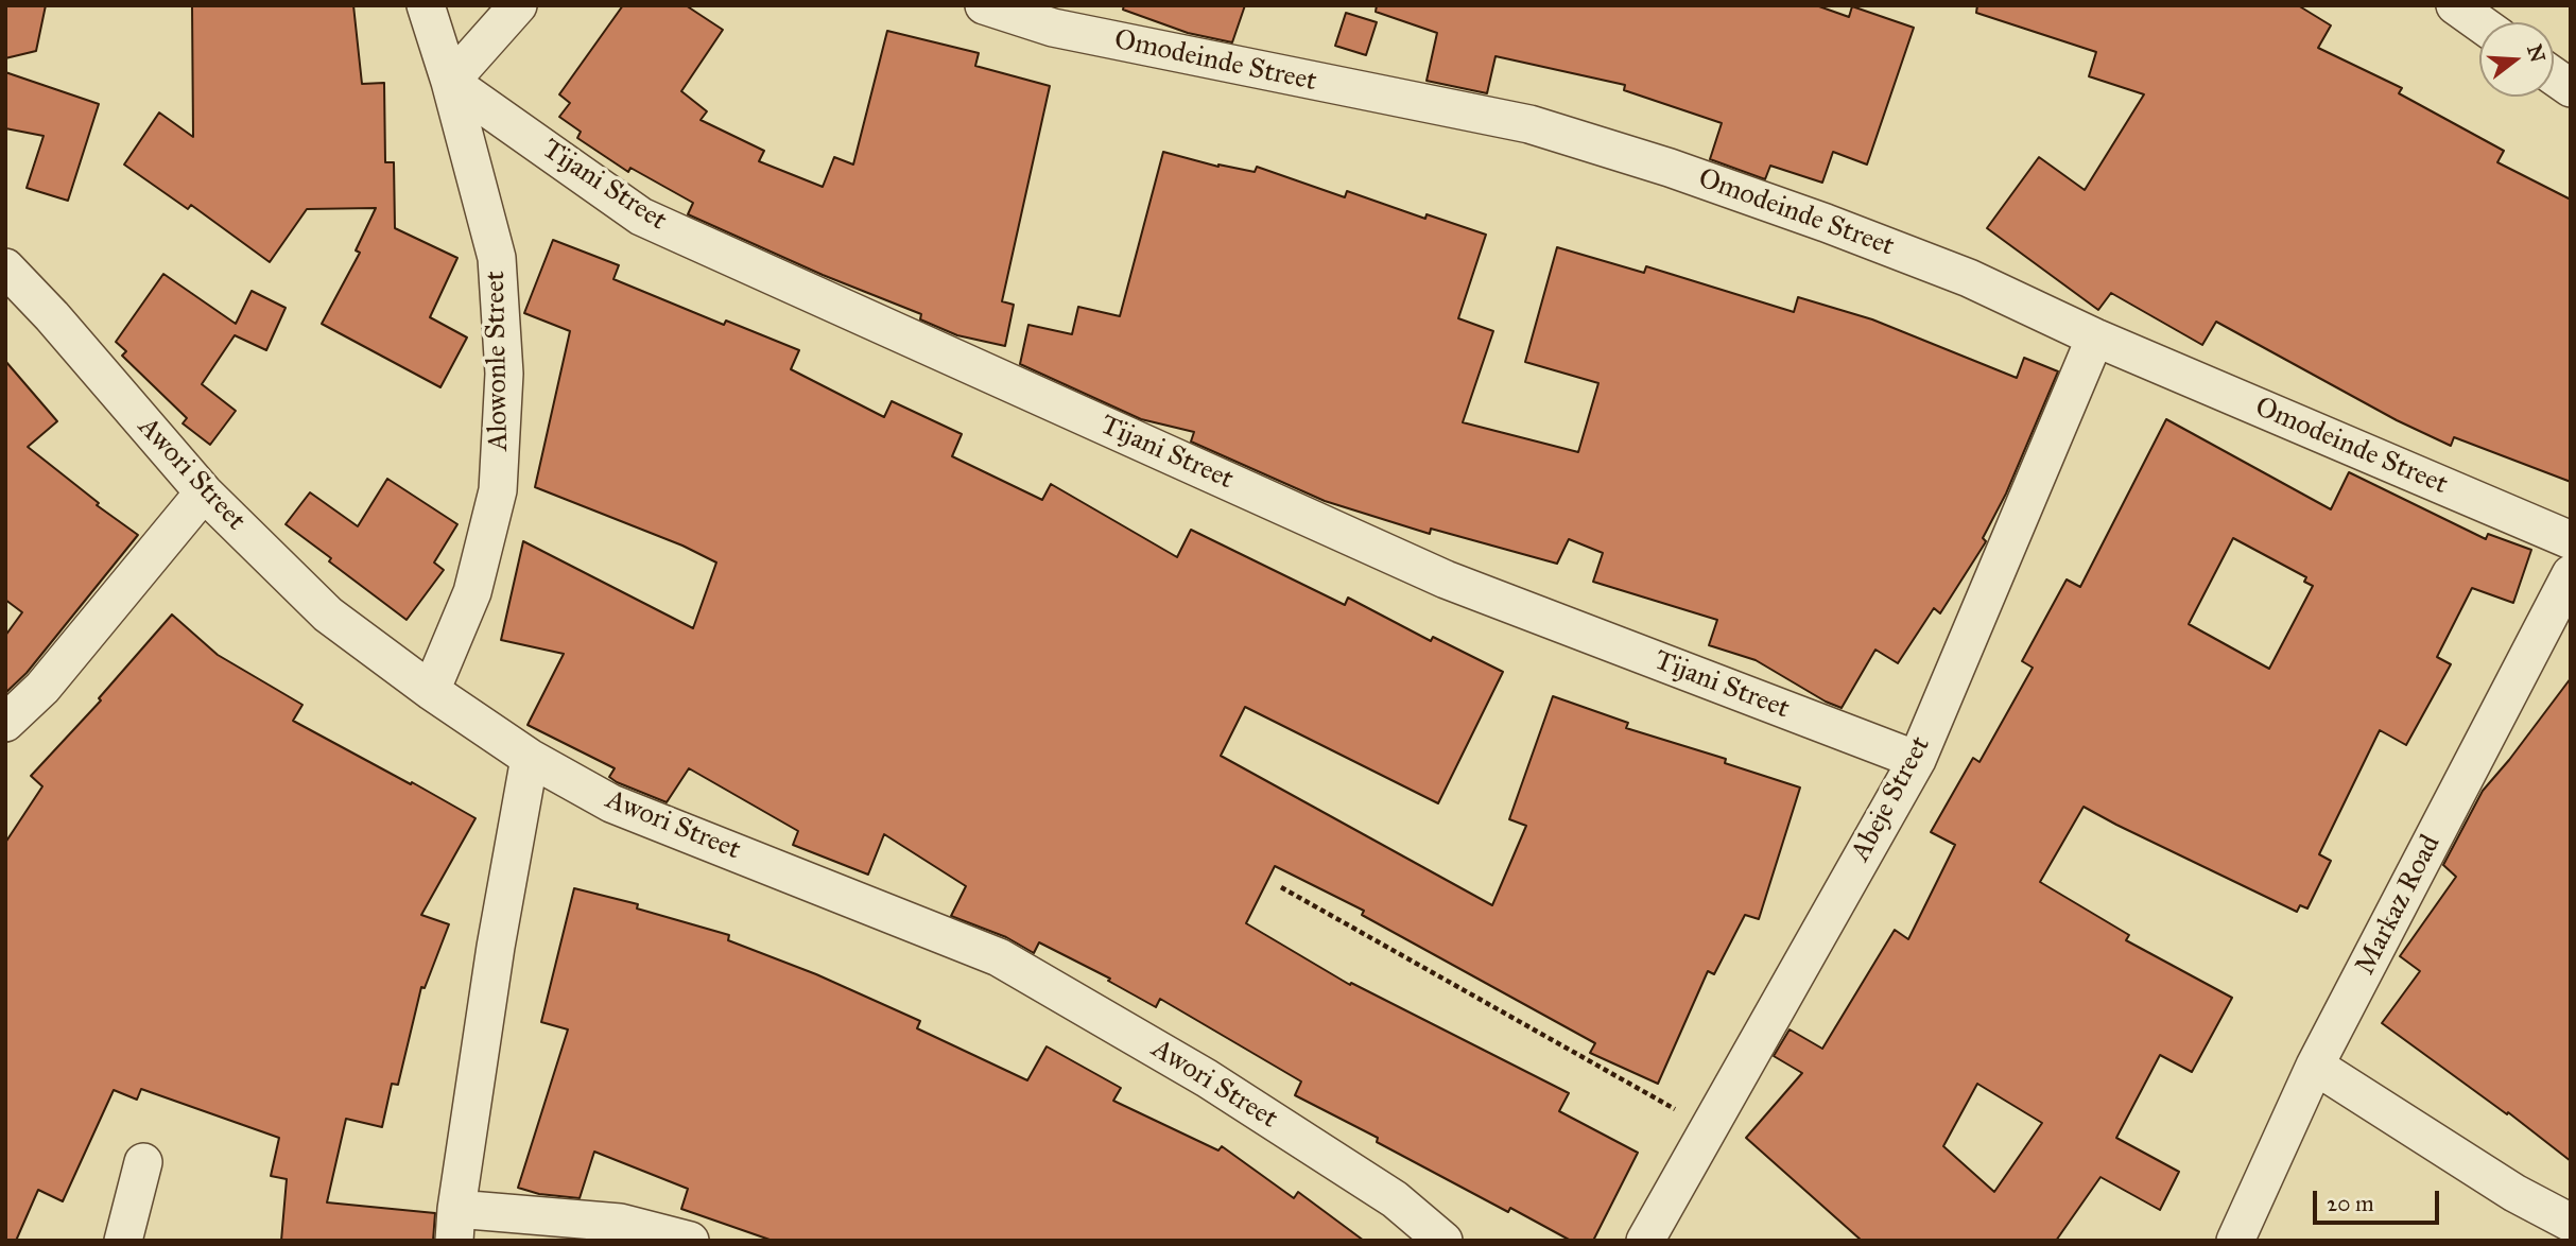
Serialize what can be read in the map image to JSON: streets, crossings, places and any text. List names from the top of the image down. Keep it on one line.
{"streets":{"street":["Omodeinde Street","Tijani Street","Alowonle Street","Awori Street","Abeje Street","Markaz Road"]},"crossings":[["Omodeinde Street","Abeje Street"],["Tijani Street","Alowonle Street"],["Tijani Street","Abeje Street"],["Alowonle Street","Awori Street"]],"scale_bar":"20 m","north":"right"}
